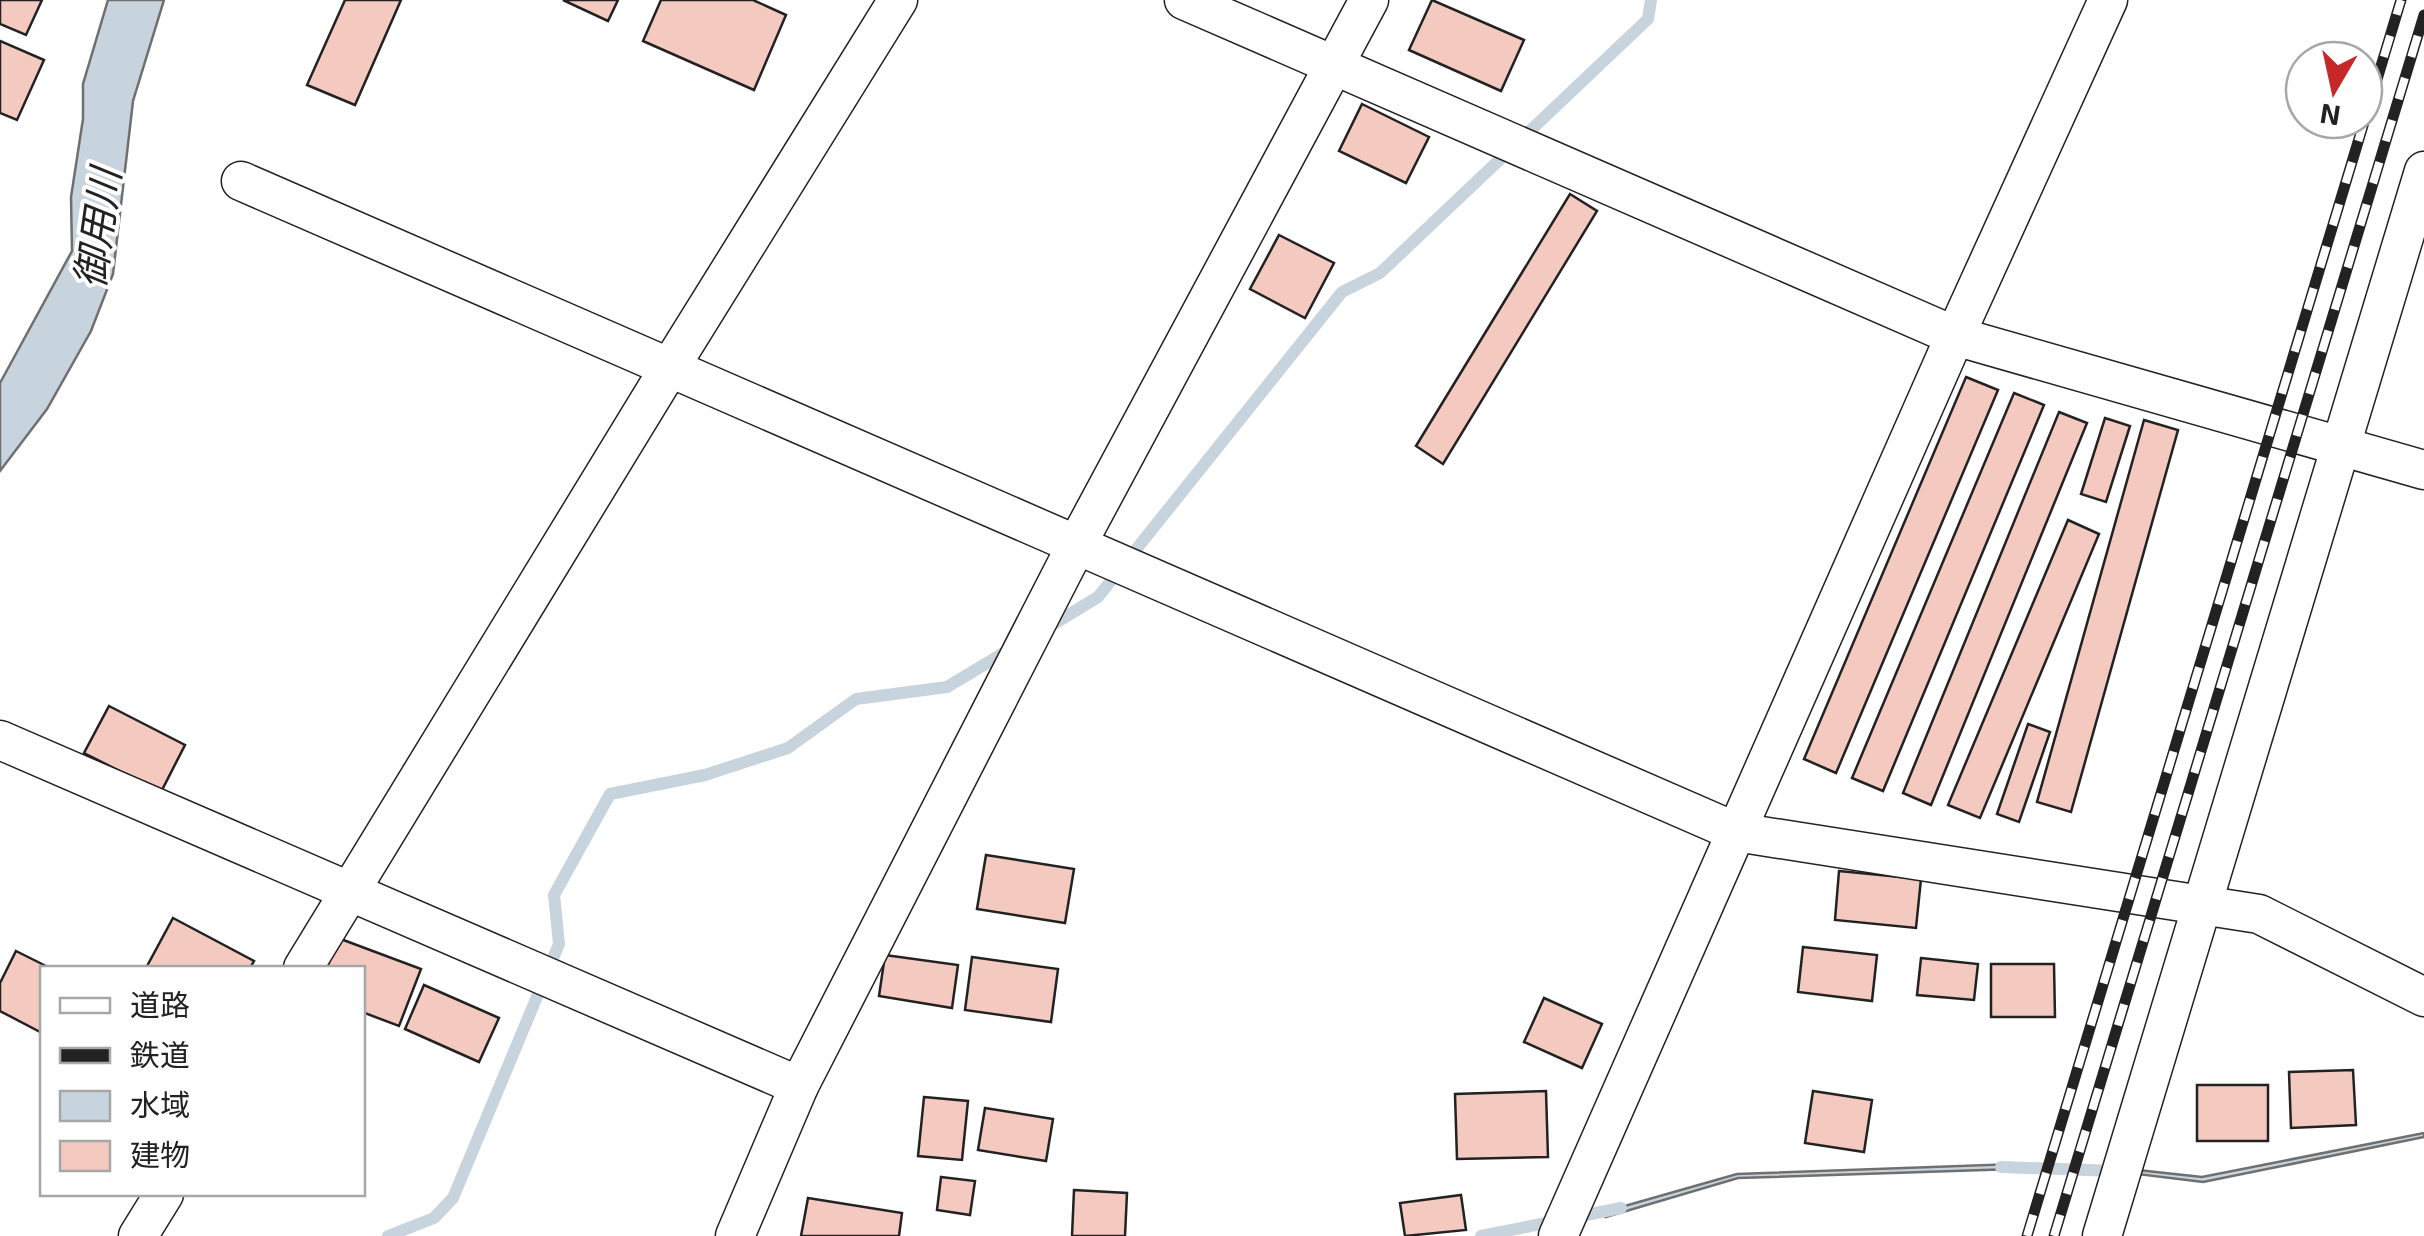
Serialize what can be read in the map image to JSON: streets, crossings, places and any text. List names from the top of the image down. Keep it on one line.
{"water":["御用川"],"legend":["道路","鉄道","水域","建物"],"north":"bottom"}
